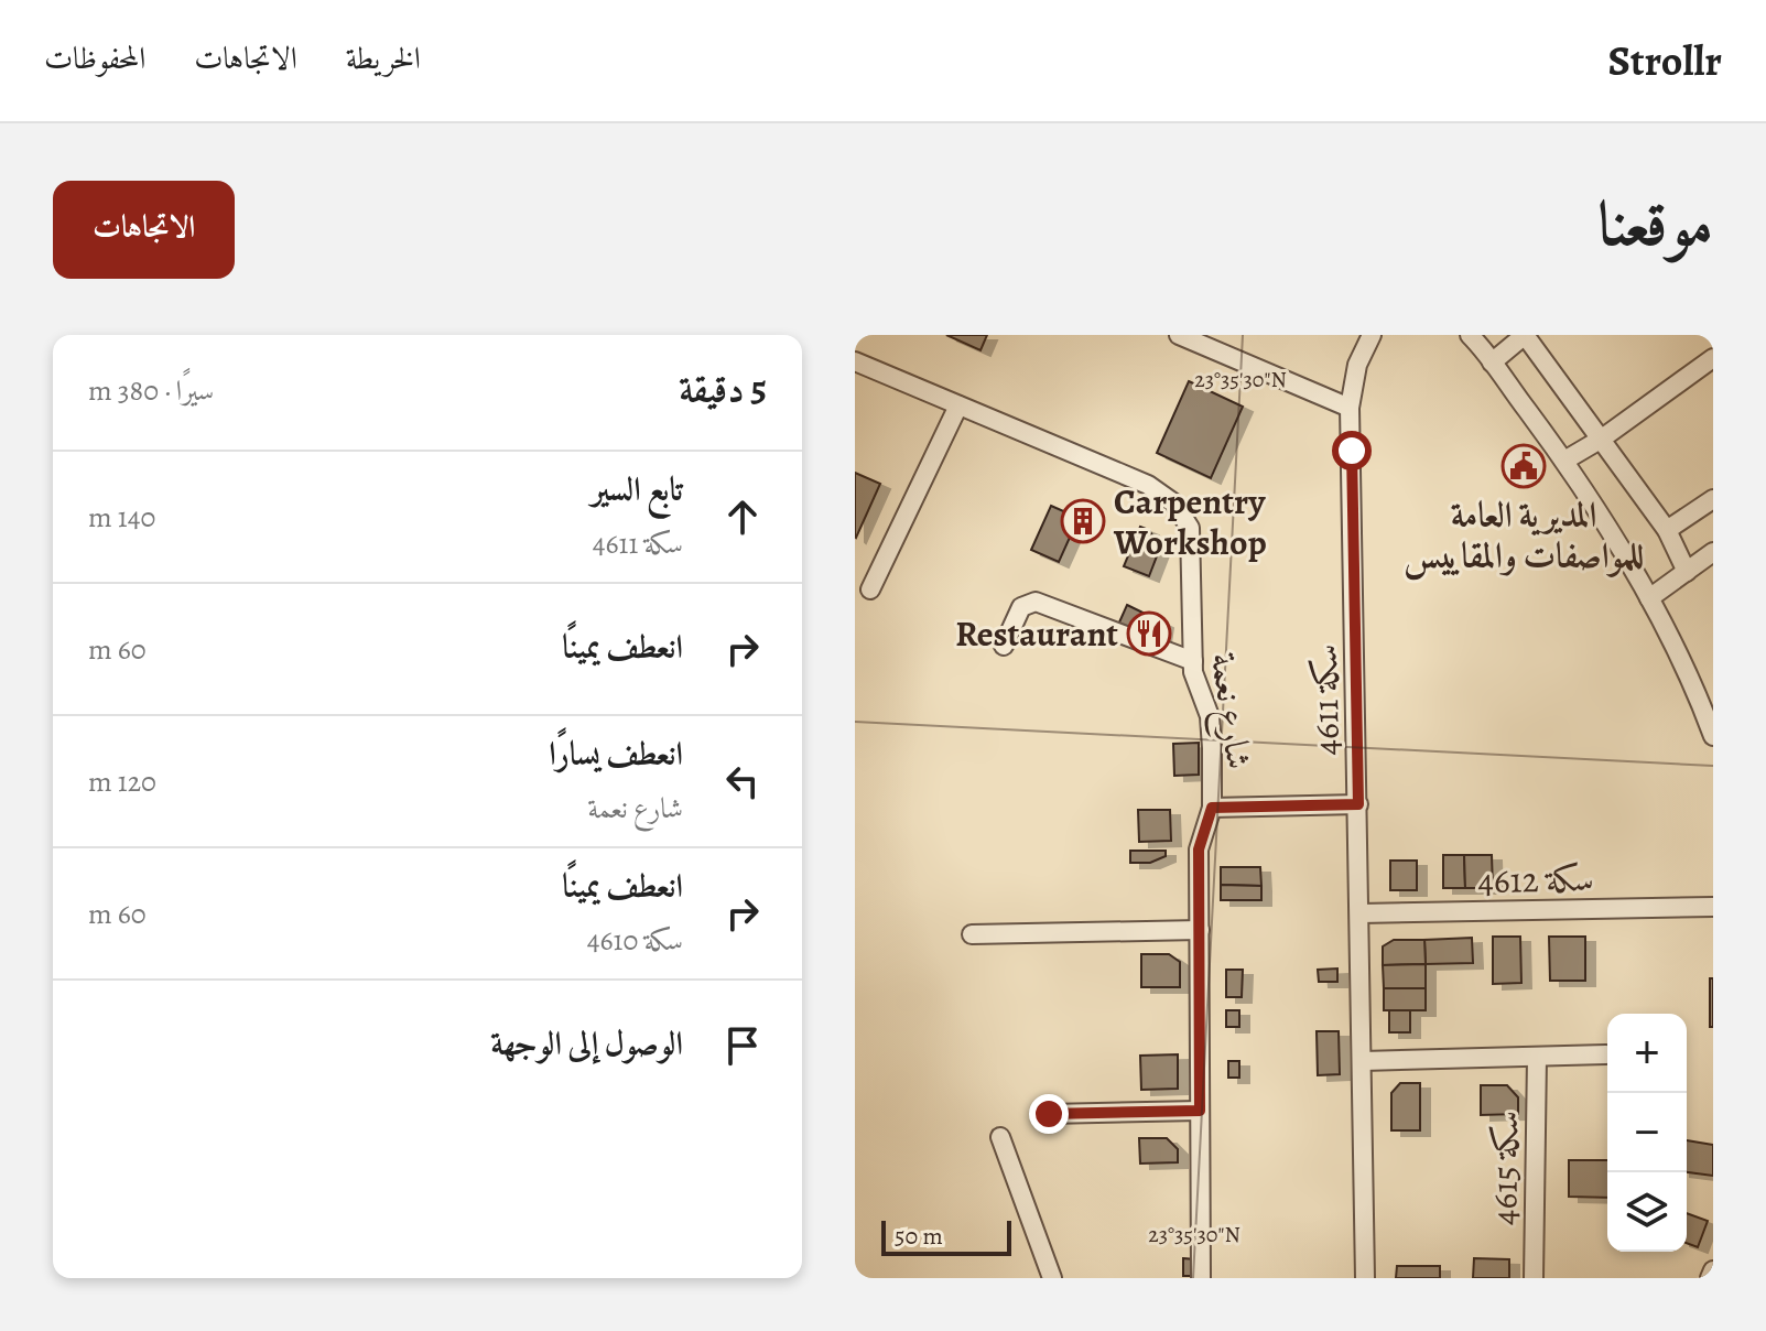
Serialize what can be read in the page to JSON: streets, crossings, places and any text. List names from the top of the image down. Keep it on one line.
{"streets":{"street":["سكة 4611","شارع نعمة","سكة 4612","سكة 4615"]},"crossings":[["سكة 4611","سكة 4612"]],"places":{"public building":["المديرية العامة للمواصفات والمقاييس"],"building":["Carpentry Workshop"],"restaurant":["Restaurant"]},"scale_bar":"50 m","page":{"header":"Strollr","nav":["الخريطة","الاتجاهات","المحفوظات"],"title":"موقعنا","buttons":"الاتجاهات","heading":["5 دقيقة","سيرًا · 380 m"],"list":[["تابع السير","سكة 4611","140 m"],["انعطف يمينًا","60 m"],["انعطف يسارًا","شارع نعمة","120 m"],["انعطف يمينًا","سكة 4610","60 m"],"الوصول إلى الوجهة"],"map_buttons":["+","−"],"scale":"50 m"},"coordinates":["23°35'30\"N"]}
